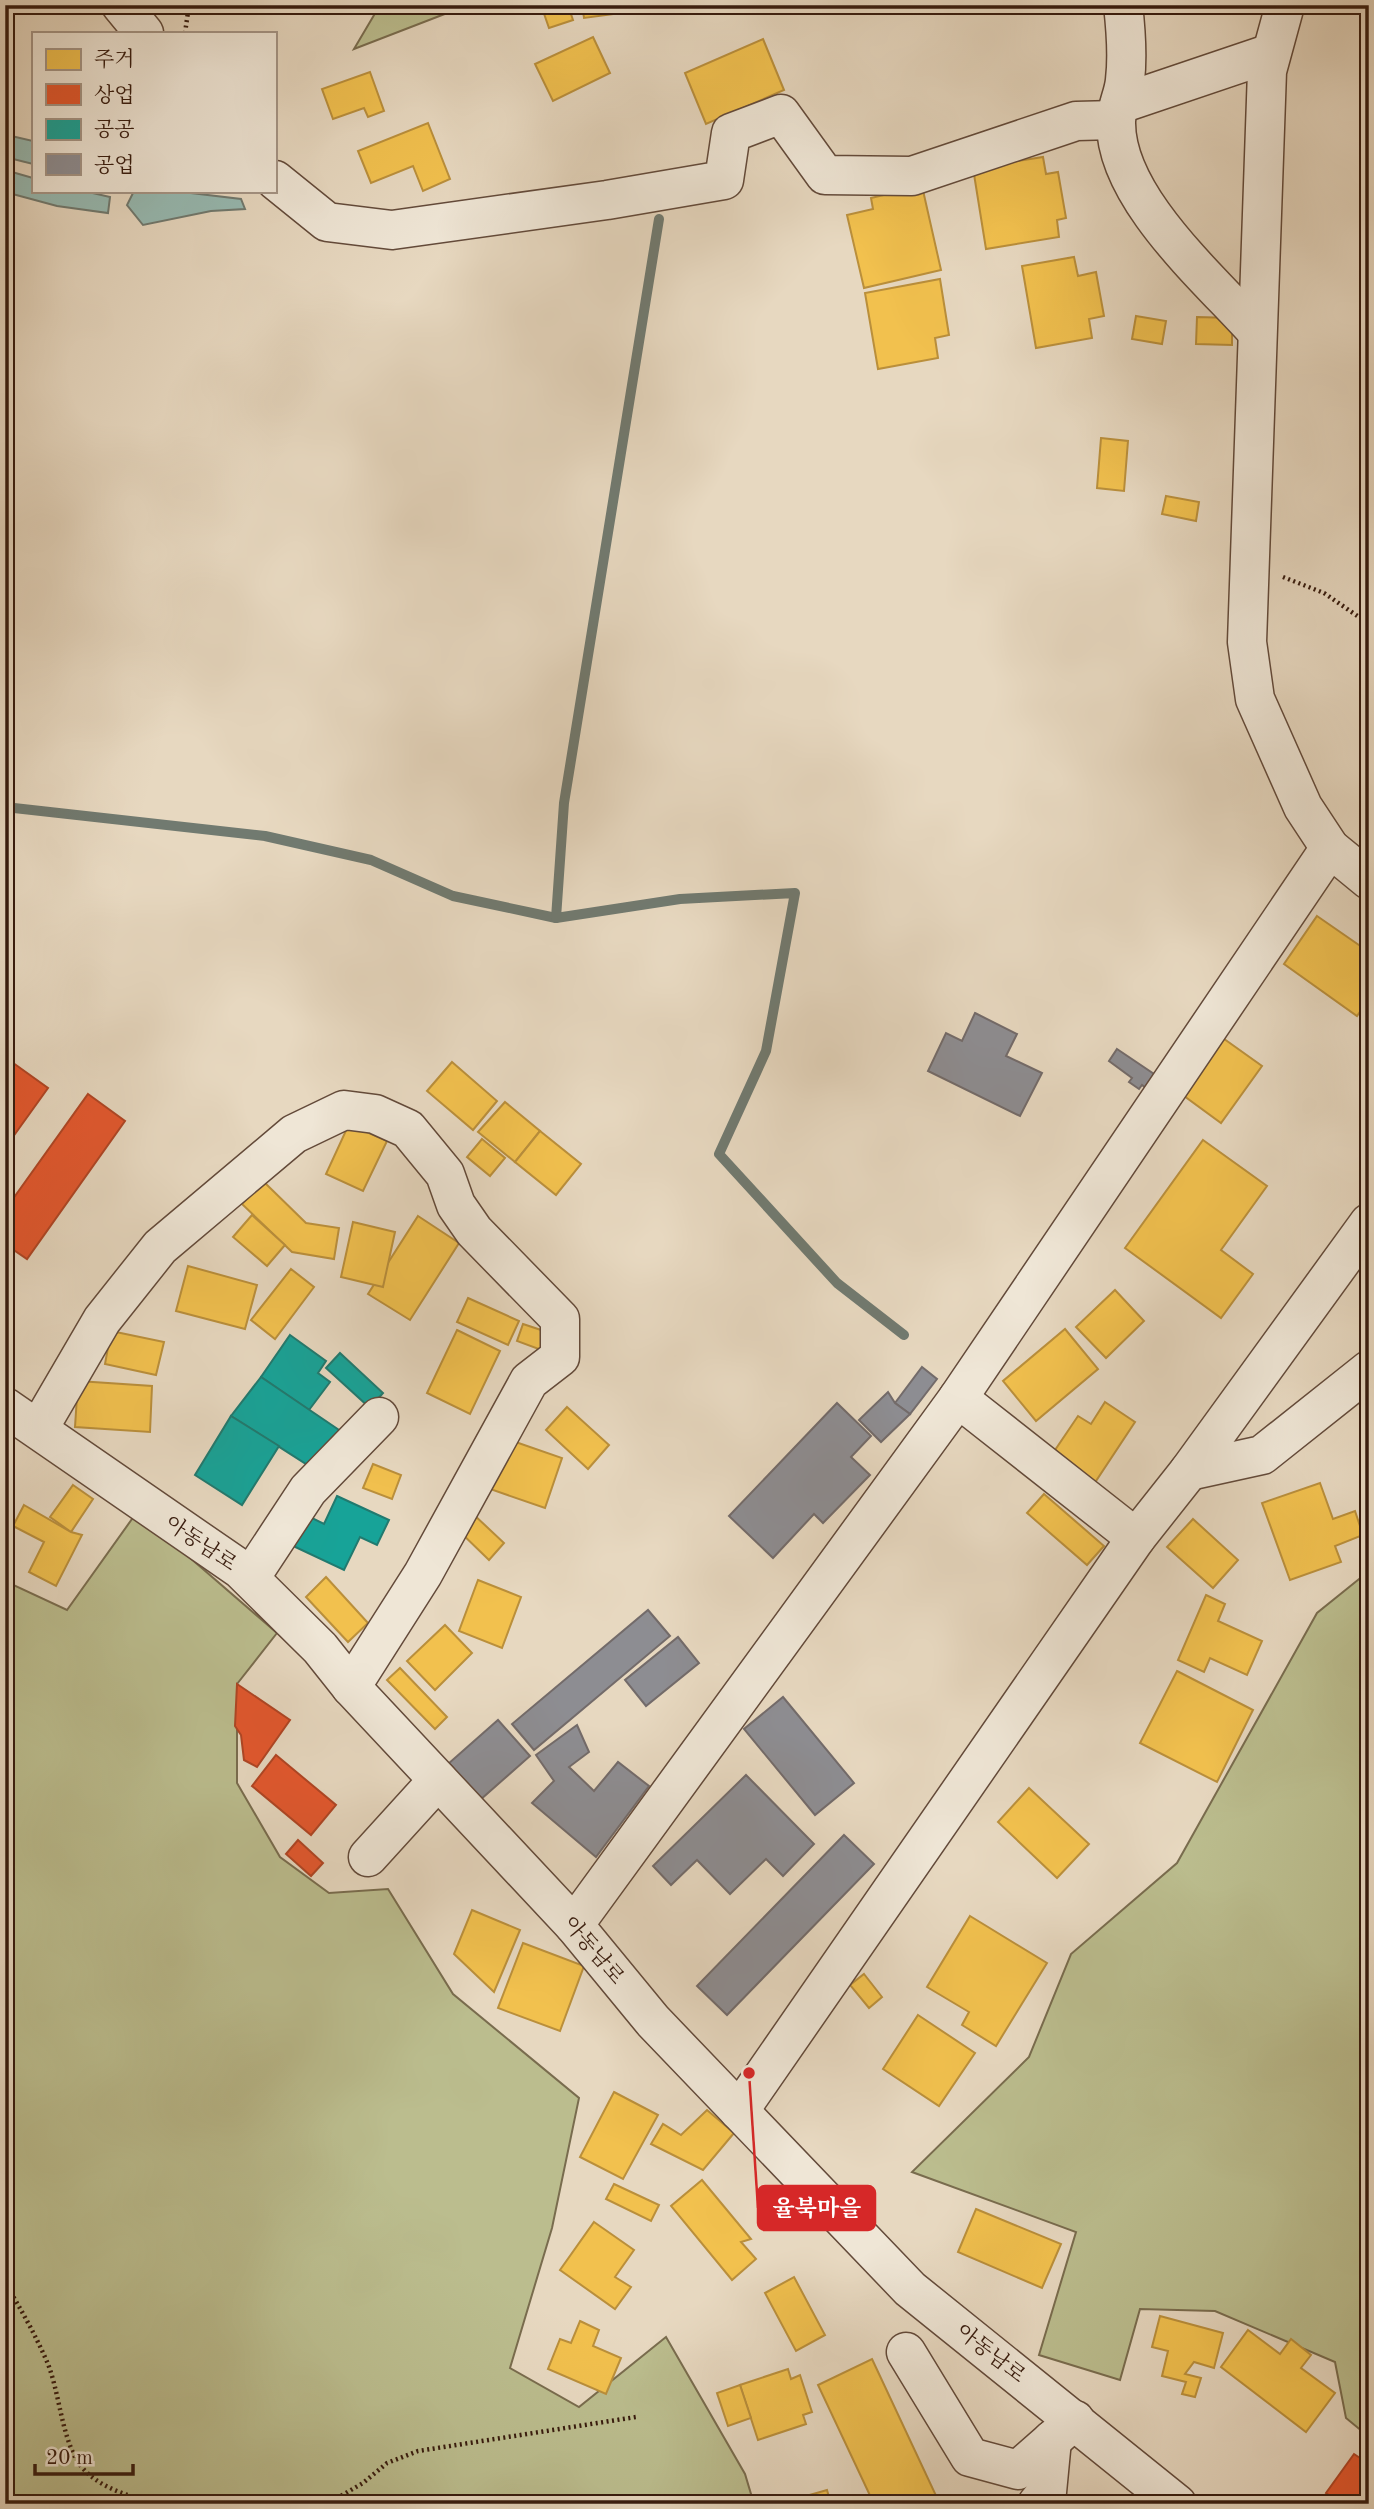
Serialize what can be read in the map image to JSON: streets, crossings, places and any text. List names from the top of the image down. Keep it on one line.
{"streets":{"street":["아동남로"]},"places":["율북마을"],"legend":["주거","상업","공공","공업"],"scale_bar":"20 m"}
